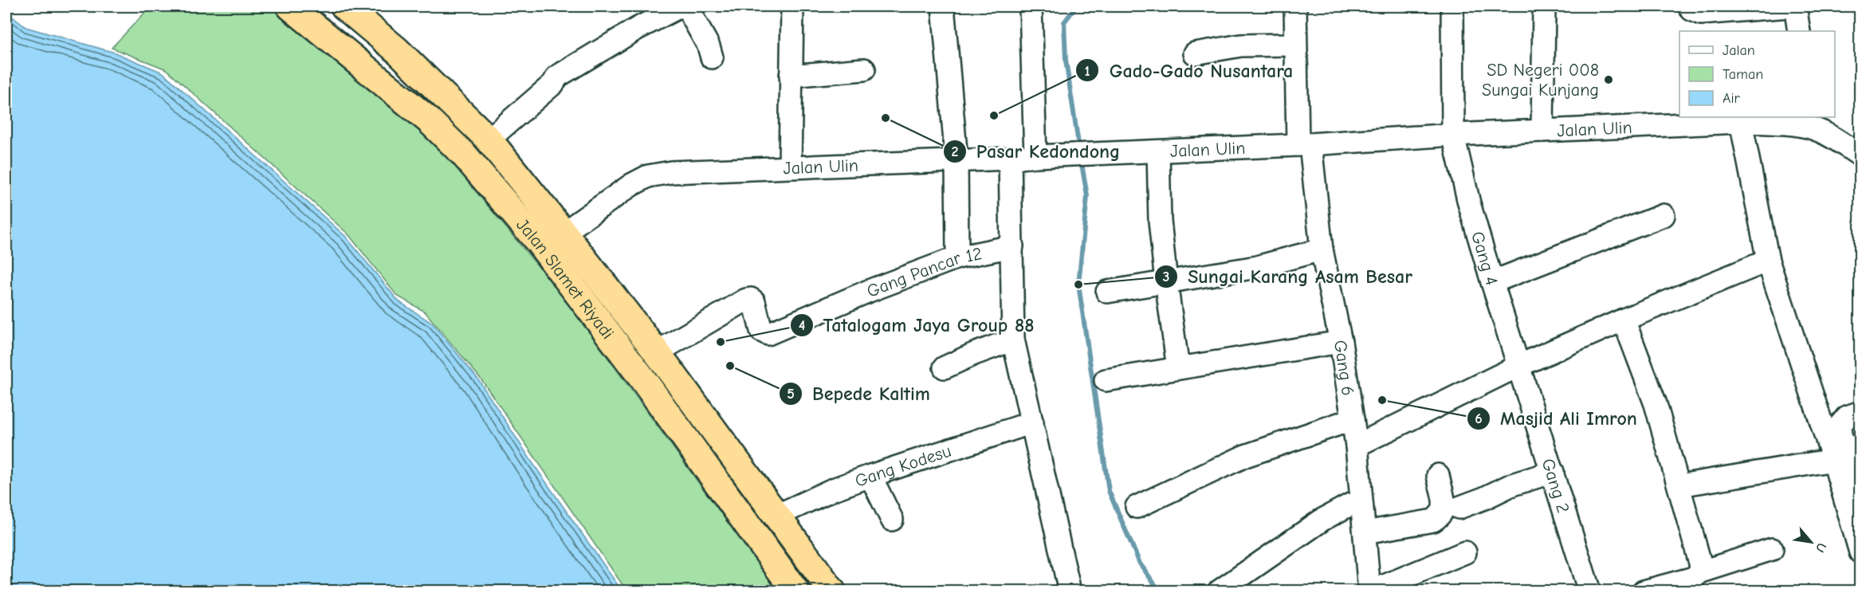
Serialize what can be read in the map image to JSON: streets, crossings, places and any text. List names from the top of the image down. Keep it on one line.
{"streets":{"highway":["Jalan Slamet Riyadi"],"street":["Jalan Ulin","Gang 4","Gang Pancar 12","Gang 6","Gang Kodesu","Gang 2"]},"crossings":[["Jalan Ulin","Gang 4"],["Jalan Ulin","Jalan Slamet Riyadi"],["Jalan Ulin","Gang 6"],["Gang 4","Gang 2"],["Gang Pancar 12","Jalan Slamet Riyadi"],["Jalan Slamet Riyadi","Gang Kodesu"]],"places":["SD Negeri 008 Sungai Kunjang","Gado-Gado Nusantara","Pasar Kedondong","Sungai Karang Asam Besar","Tatalogam Jaya Group 88","Bepede Kaltim","Masjid Ali Imron"],"legend":["Jalan","Taman","Air"],"north":"bottom right"}
